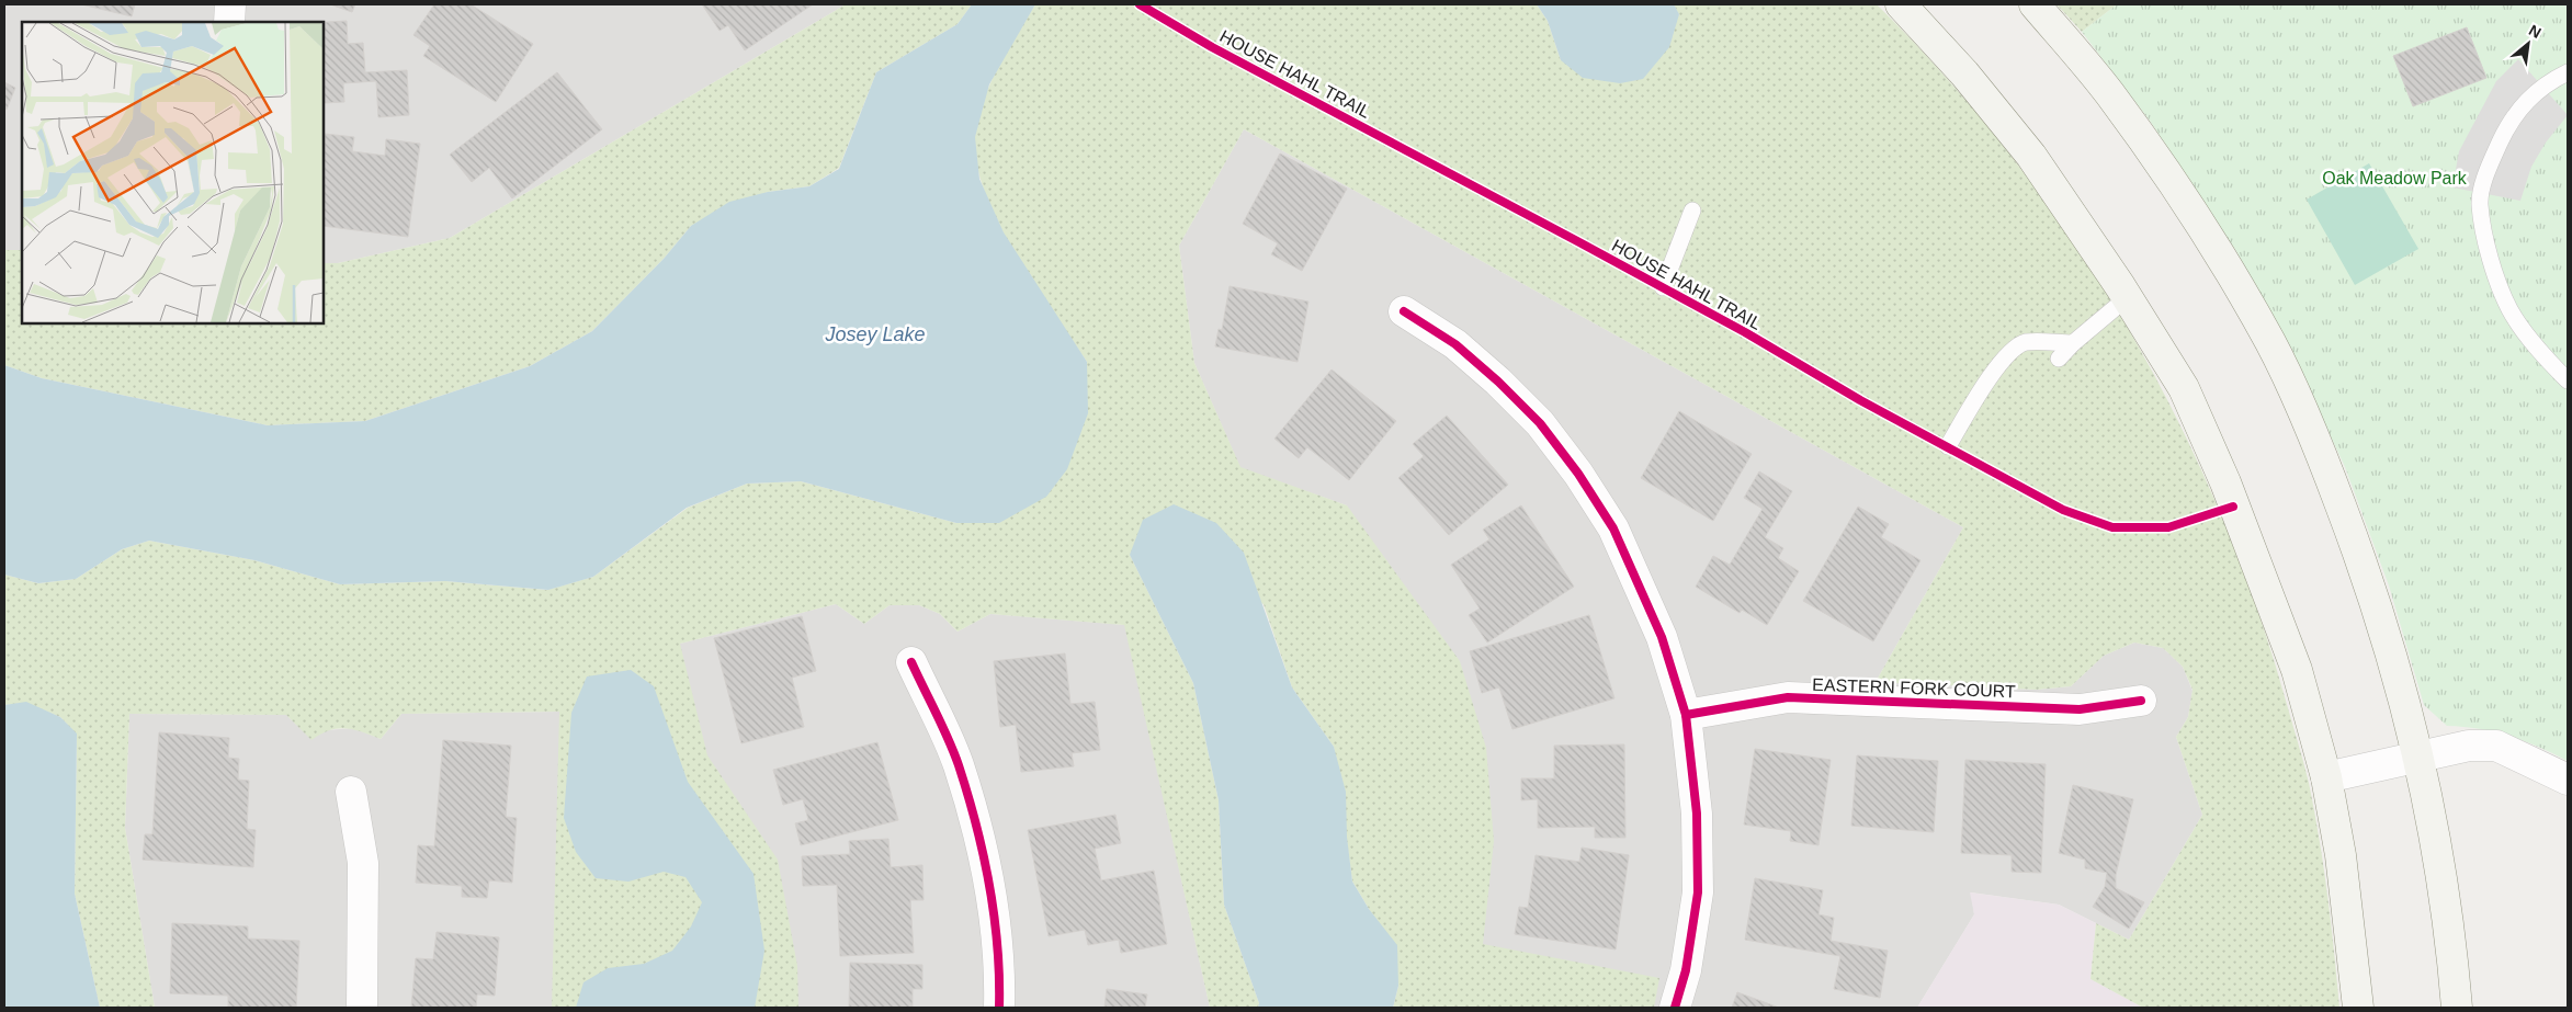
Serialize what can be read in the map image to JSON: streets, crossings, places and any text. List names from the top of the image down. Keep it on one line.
{"streets":{"street":["EASTERN FORK COURT"],"cycle path":["HOUSE HAHL TRAIL"]},"water":["Josey Lake"],"parks":["Oak Meadow Park"],"north":"top right"}
